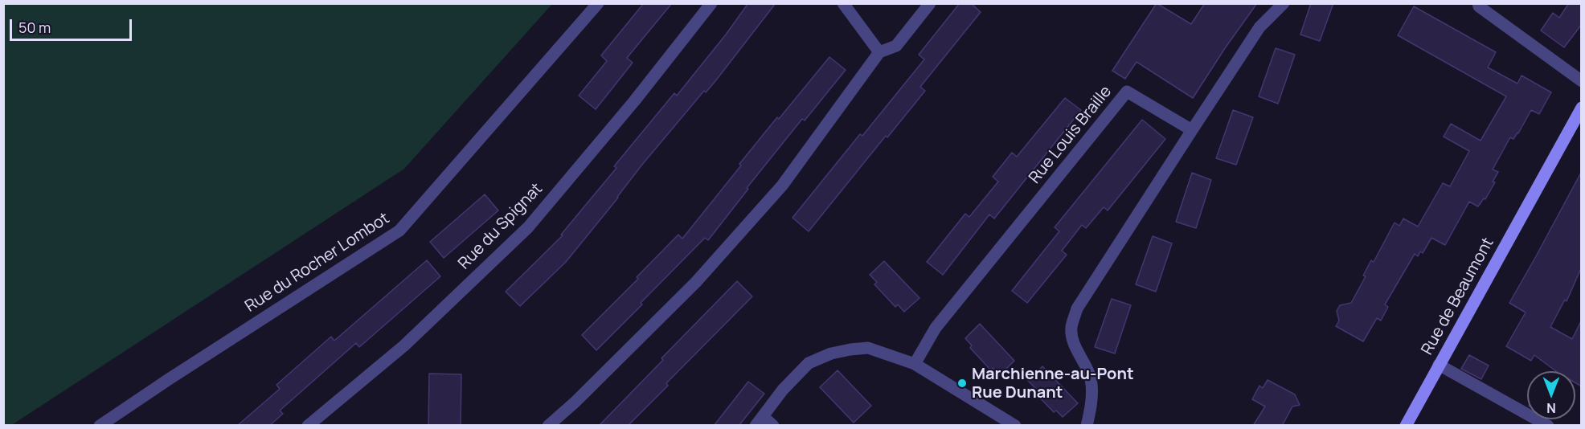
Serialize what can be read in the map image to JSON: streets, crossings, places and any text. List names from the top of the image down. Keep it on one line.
{"streets":{"main road":["Rue de Beaumont"],"street":["Rue Louis Braille","Rue du Spignat","Rue du Rocher Lombot"]},"places":["Marchienne-au-Pont Rue Dunant"],"scale_bar":"50 m","north":"bottom"}
